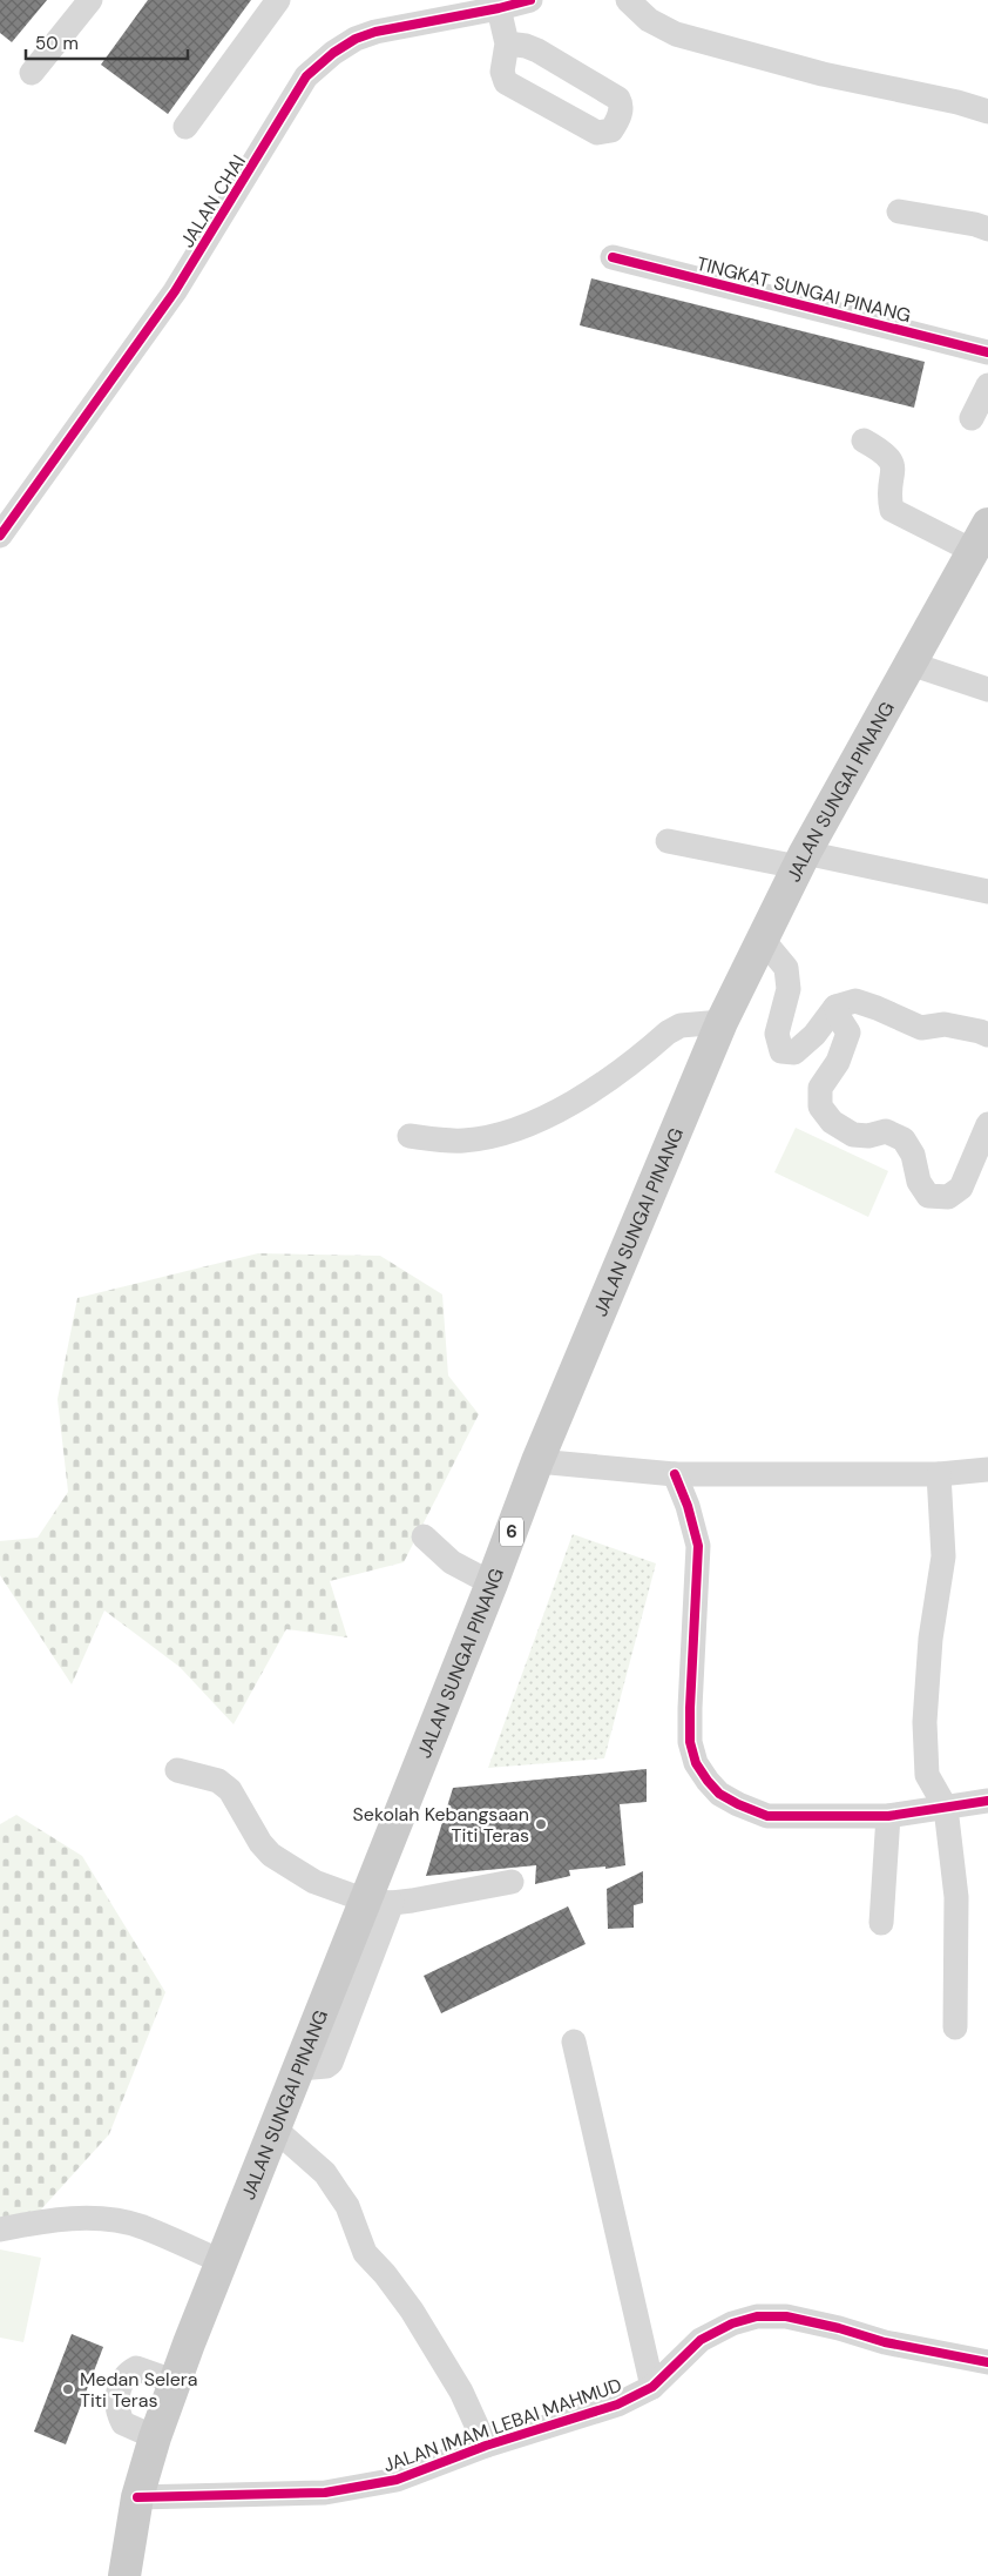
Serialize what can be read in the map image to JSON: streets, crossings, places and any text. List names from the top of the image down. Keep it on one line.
{"streets":{"main road":["JALAN SUNGAI PINANG","6"],"street":["JALAN CHAI","TINGKAT SUNGAI PINANG","JALAN IMAM LEBAI MAHMUD"]},"crossings":[["JALAN SUNGAI PINANG","JALAN IMAM LEBAI MAHMUD"]],"places":["Sekolah Kebangsaan Titi Teras","Medan Selera Titi Teras"],"scale_bar":"50 m"}
